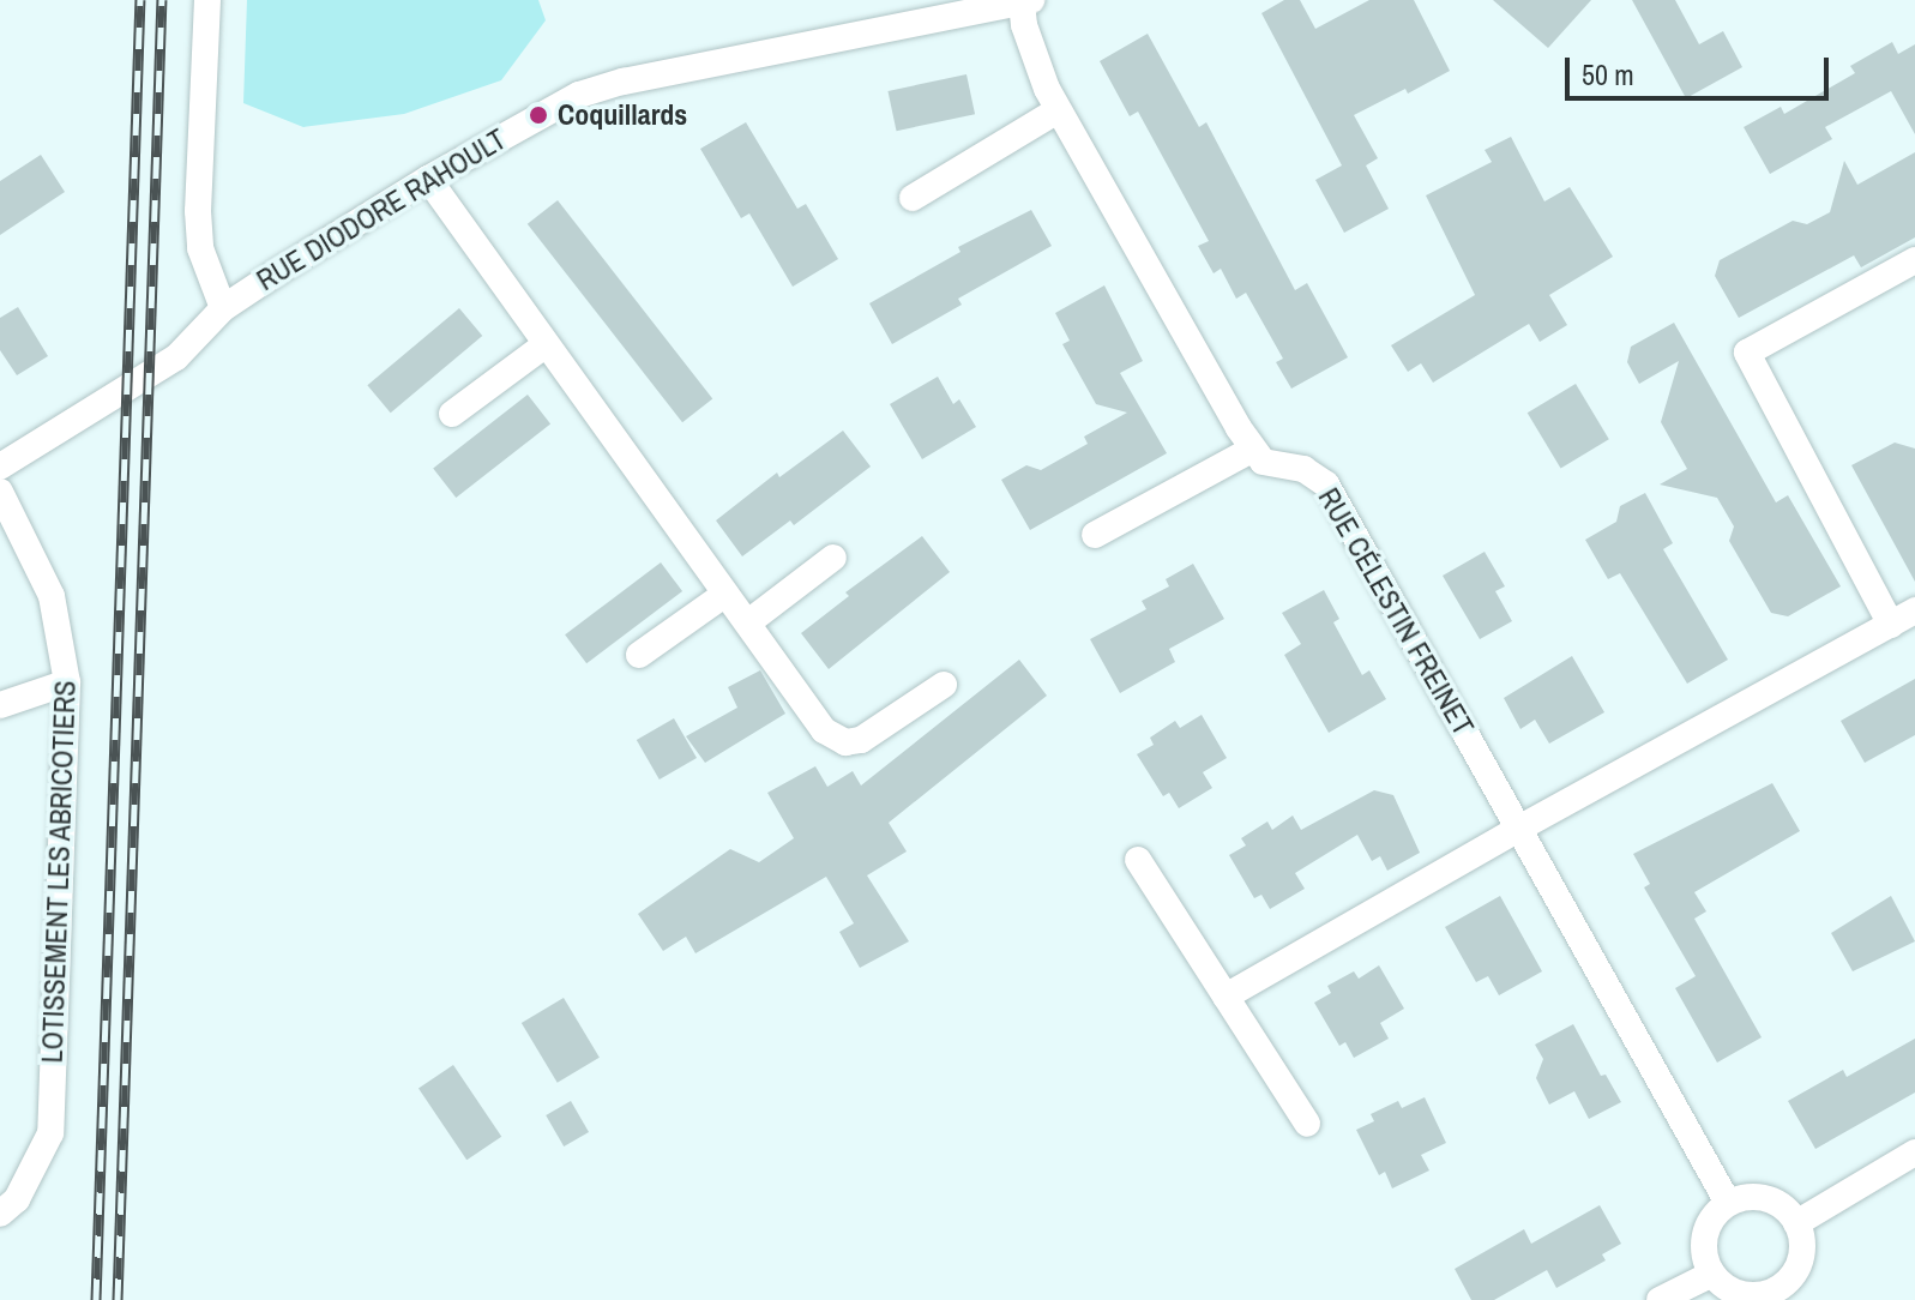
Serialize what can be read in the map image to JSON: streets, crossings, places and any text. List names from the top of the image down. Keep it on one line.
{"streets":{"street":["RUE DIODORE RAHOULT","RUE CÉLESTIN FREINET","LOTISSEMENT LES ABRICOTIERS"]},"places":["Coquillards"],"scale_bar":"50 m"}
